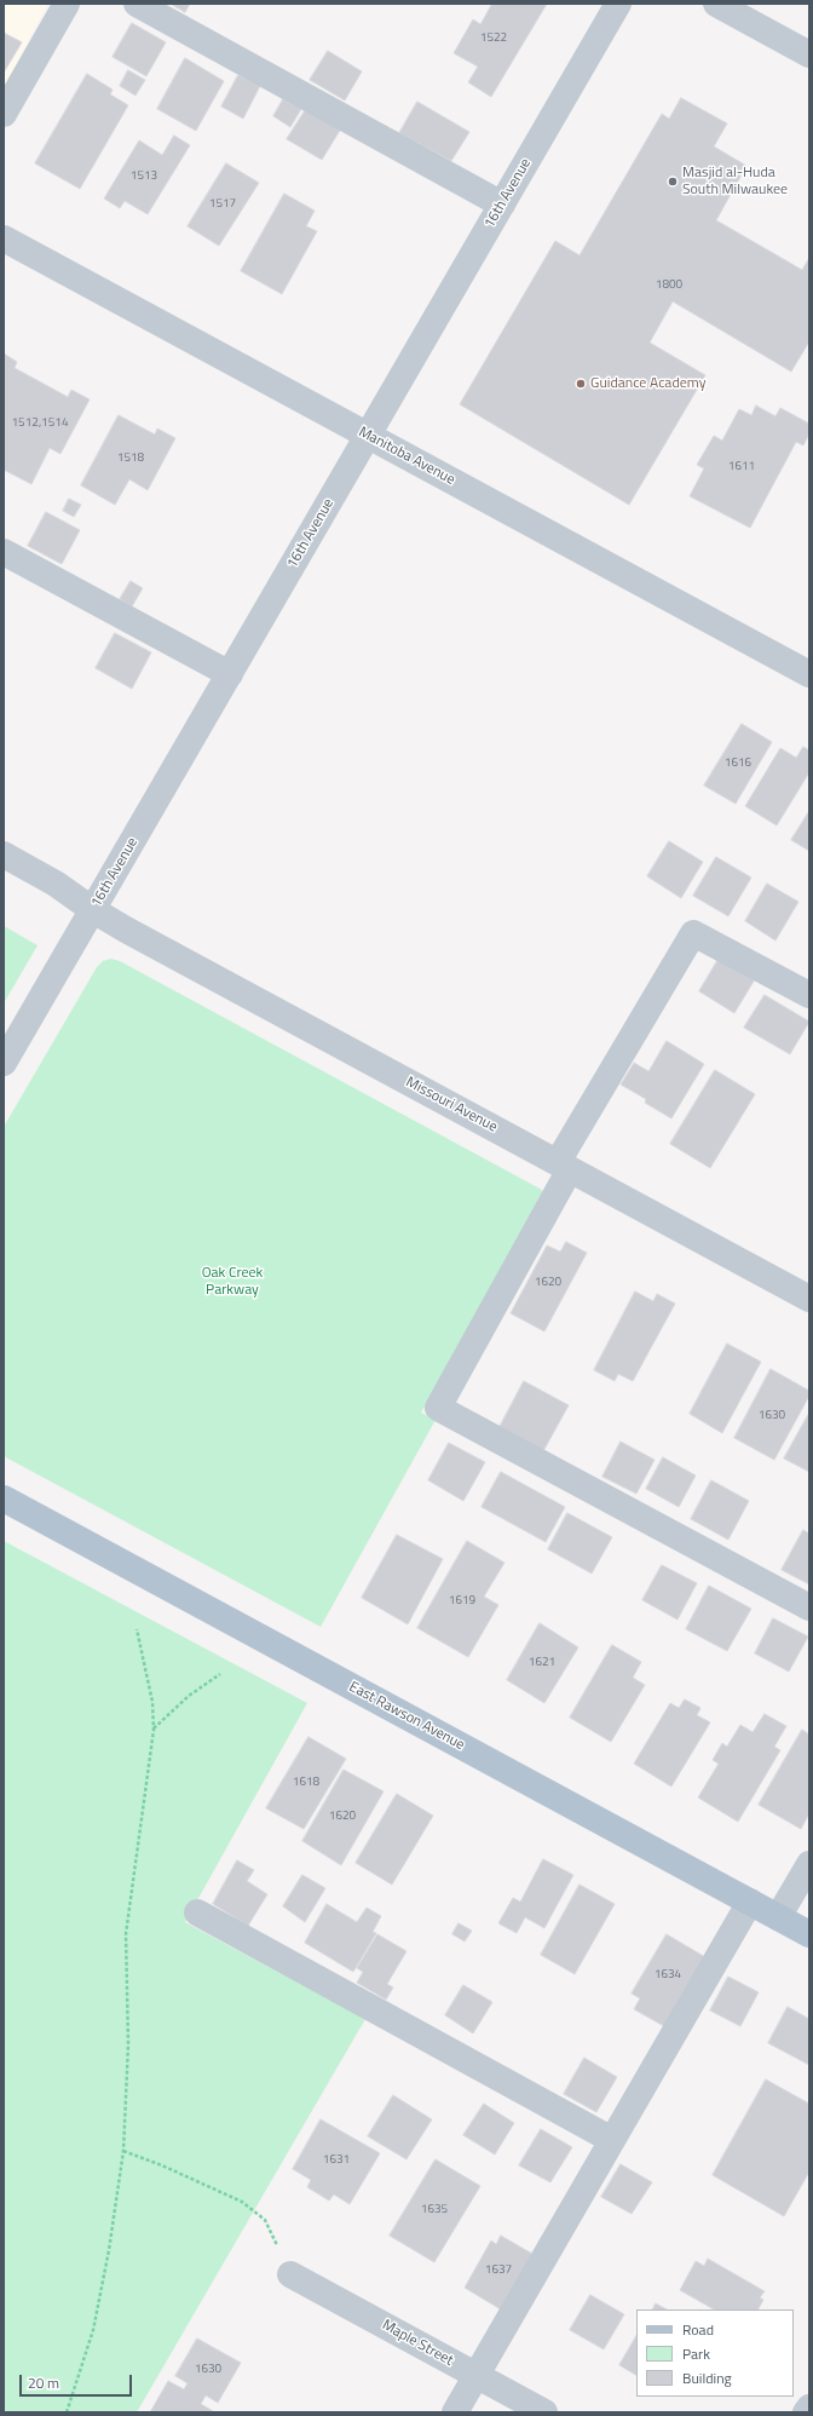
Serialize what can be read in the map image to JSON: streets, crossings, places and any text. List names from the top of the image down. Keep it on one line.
{"streets":{"main road":["East Rawson Avenue"],"street":["16th Avenue","Manitoba Avenue","Missouri Avenue","Maple Street"]},"crossings":[["16th Avenue","Manitoba Avenue"],["16th Avenue","Missouri Avenue"]],"parks":["Oak Creek Parkway"],"places":["Masjid al-Huda South Milwaukee","Guidance Academy"],"house_numbers":["1522","1513","1517","1800","1512,1514","1518","1611","1616","1620","1630","1619","1621","1618","1620","1634","1631","1635","1637","1630"],"legend":["Road","Park","Building"],"scale_bar":"20 m"}
